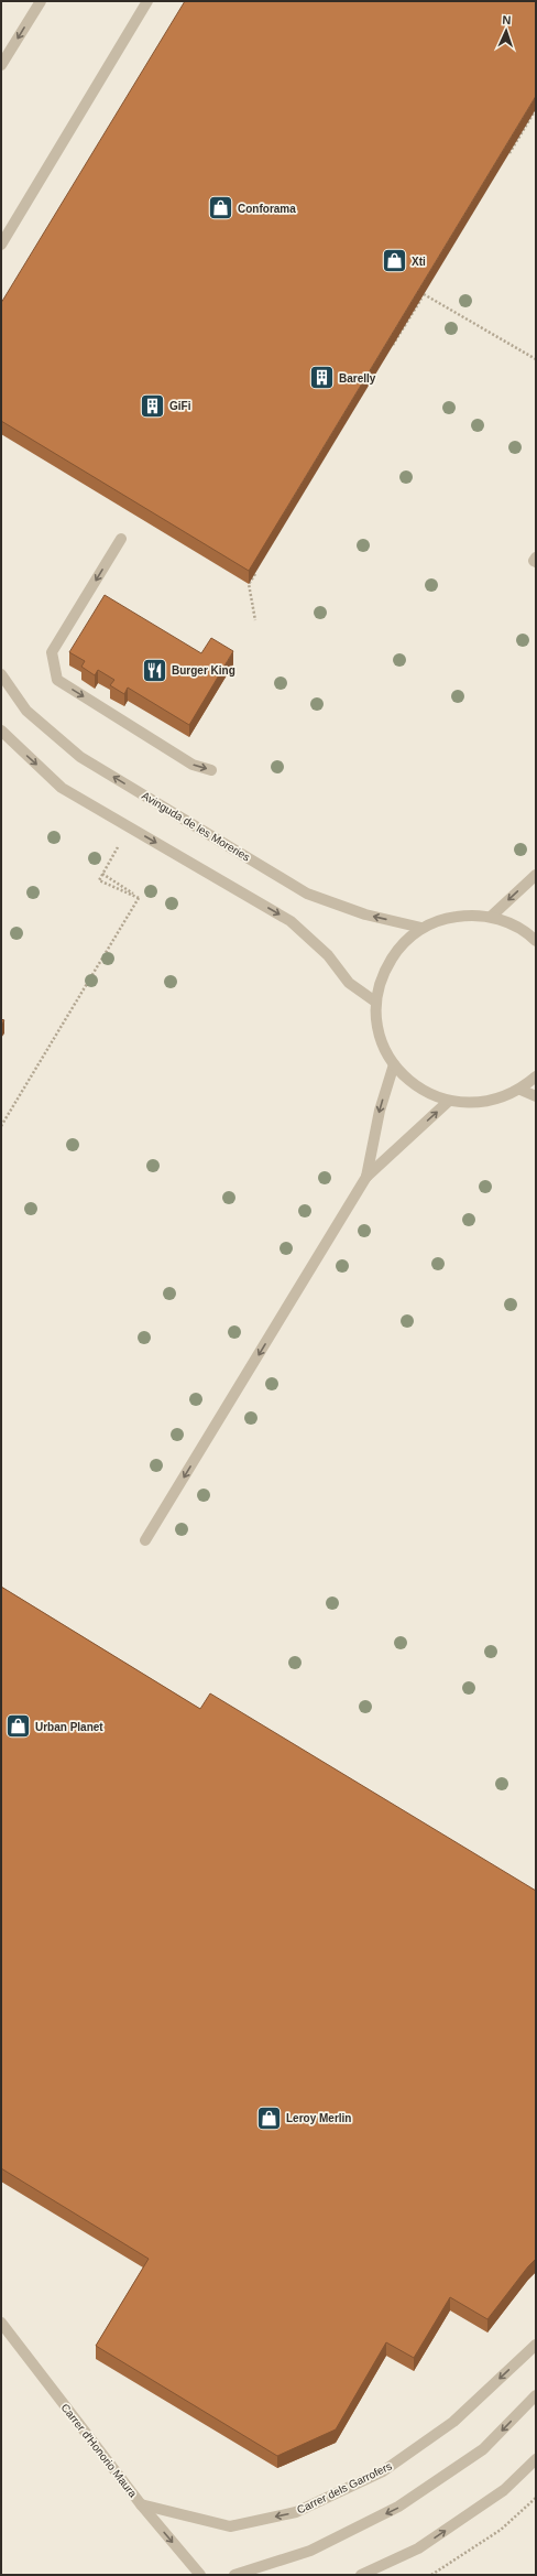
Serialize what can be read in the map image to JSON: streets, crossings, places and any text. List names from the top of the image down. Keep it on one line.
{"streets":{"street":["Avinguda de les Moreries","Carrer d'Honorio Maura","Carrer dels Garrofers"]},"crossings":[["Carrer d'Honorio Maura","Carrer dels Garrofers"]],"places":{"shop":["Conforama","Xti","Urban Planet","Leroy Merlin"],"building":["Barelly","GiFi"],"restaurant":["Burger King"]},"north":"top"}
